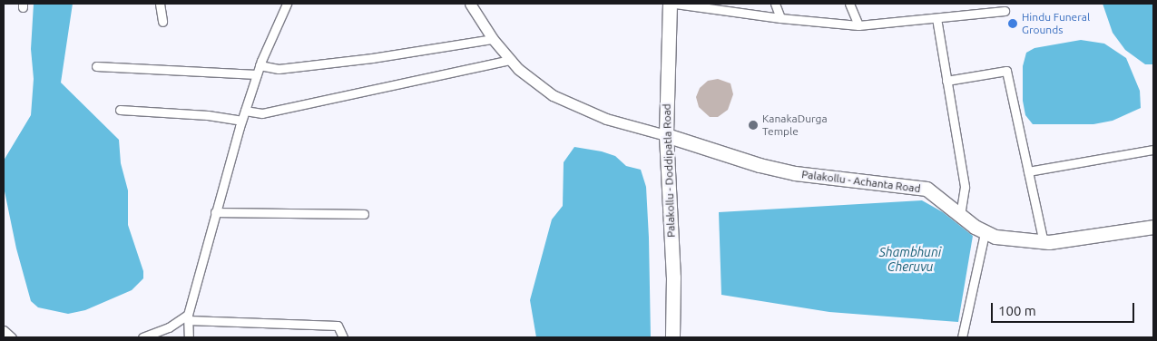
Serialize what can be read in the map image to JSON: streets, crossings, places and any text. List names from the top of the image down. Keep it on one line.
{"streets":{"main road":["Palakollu - Doddipatla Road","Palakollu - Achanta Road"]},"crossings":[["Palakollu - Doddipatla Road","Palakollu - Achanta Road"]],"water":["Shambhuni Cheruvu"],"places":["Hindu Funeral Grounds","KanakaDurga Temple"],"scale_bar":"100 m"}
